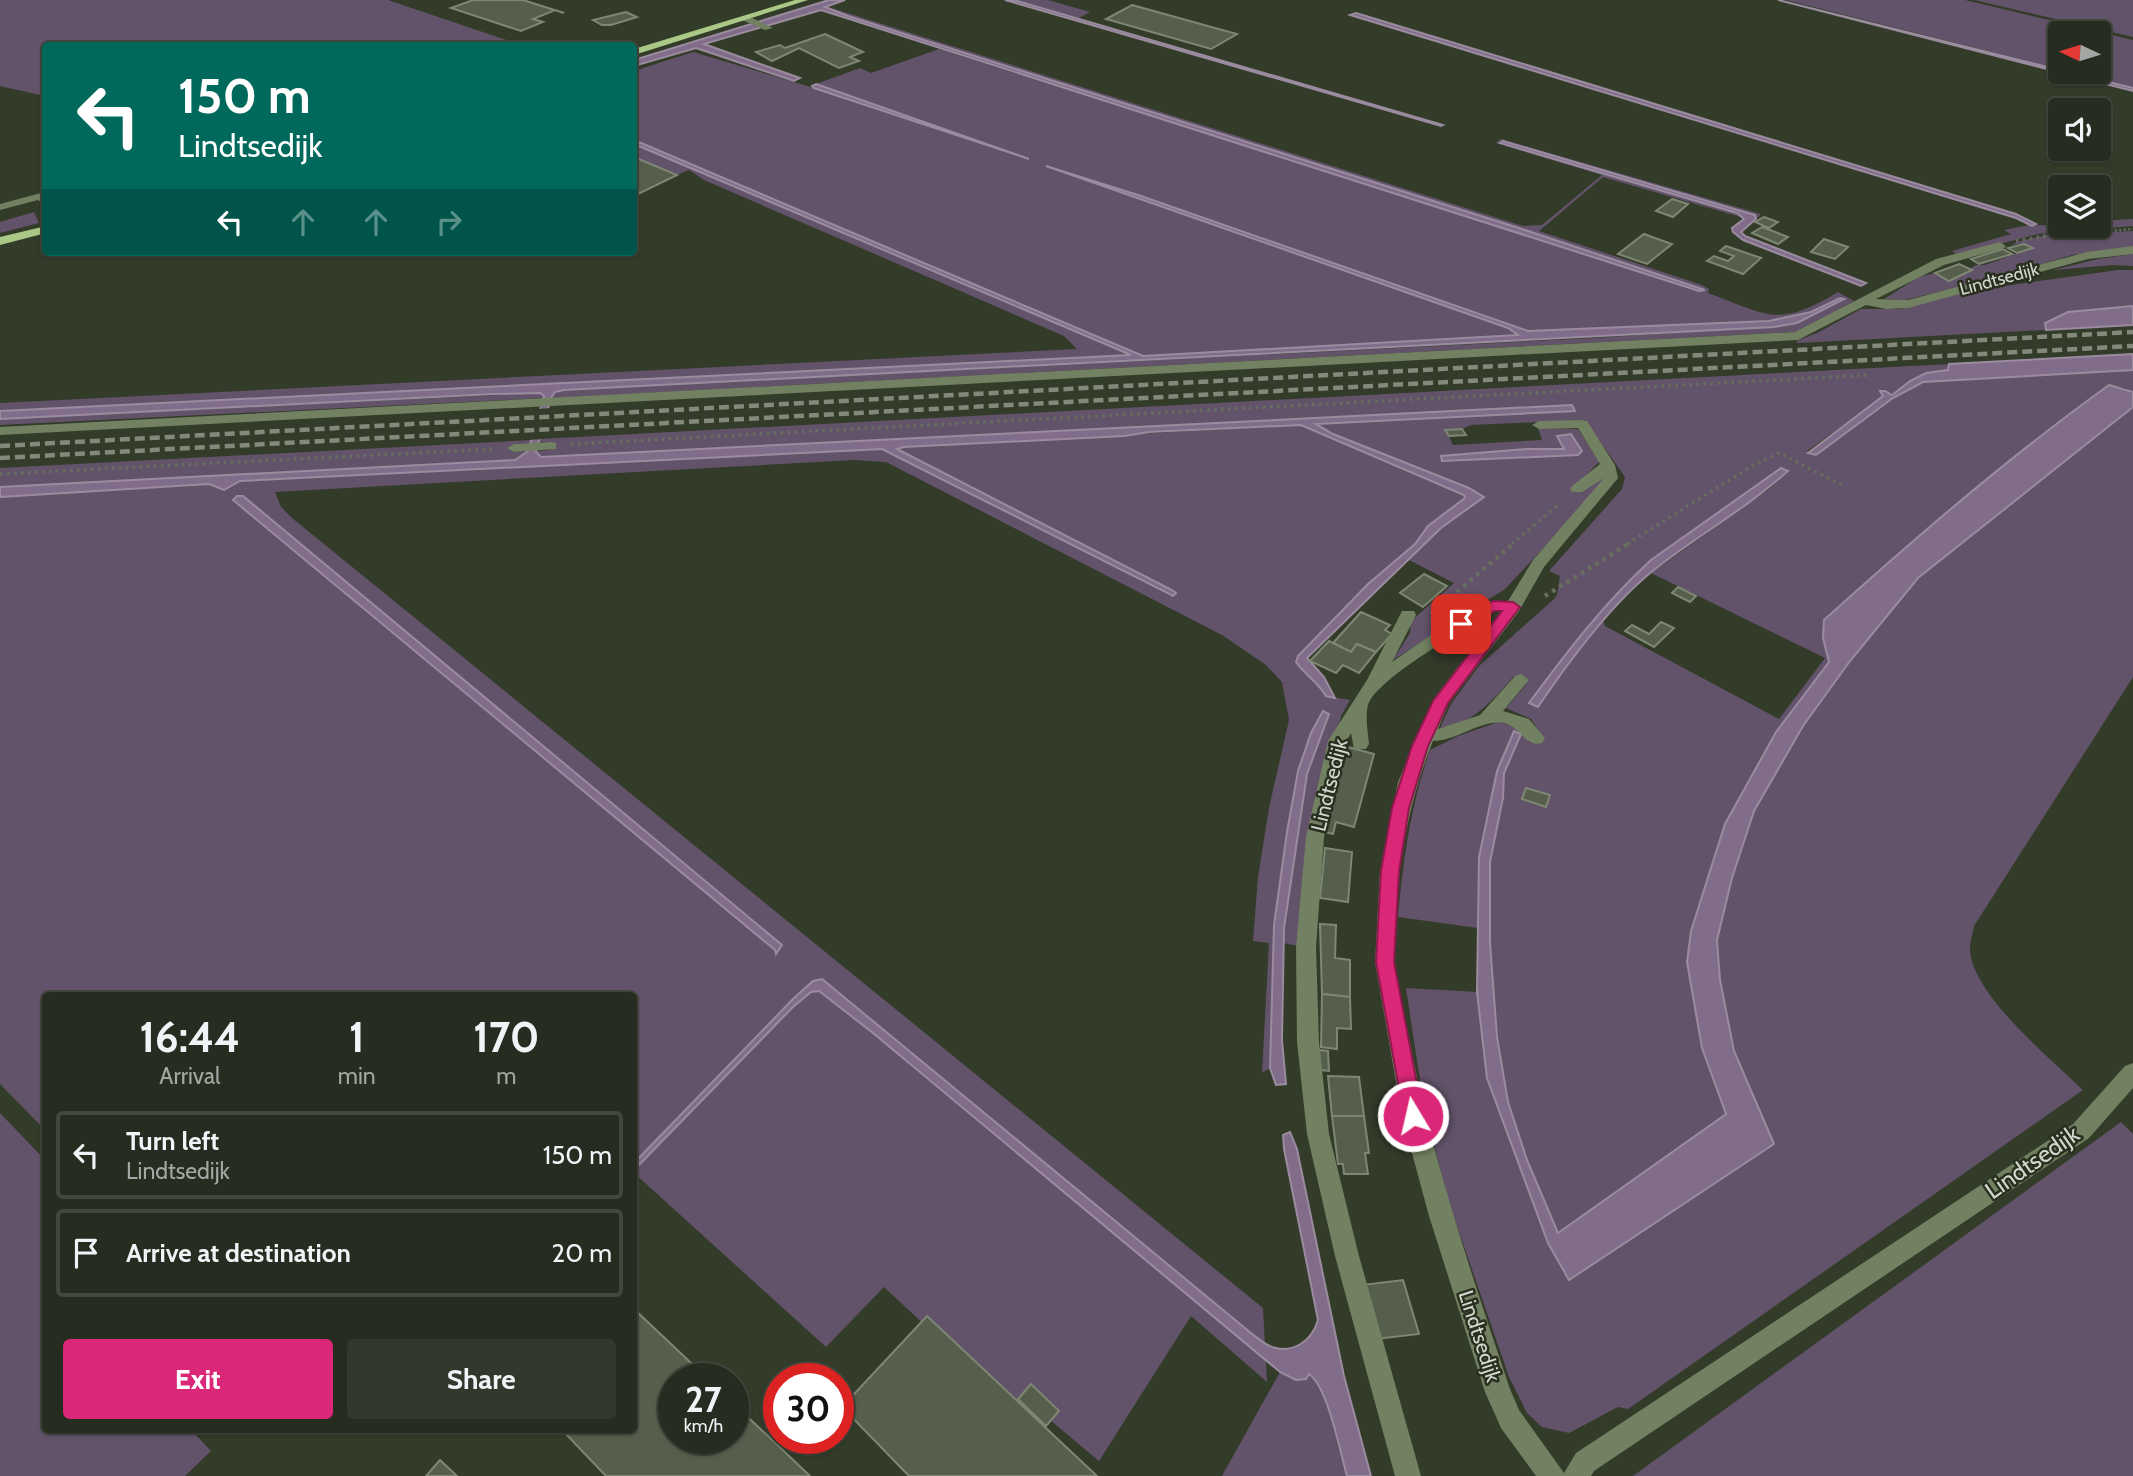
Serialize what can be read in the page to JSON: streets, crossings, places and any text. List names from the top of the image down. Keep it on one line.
{"streets":{"street":["Lindtsedijk"]},"north":"left","page":{"turn":["150 m","Lindtsedijk"],"eta":["16:44","Arrival","1","min","170","m"],"list":[{"name":"Turn left","note":"Lindtsedijk","value":"150 m"},{"name":"Arrive at destination","value":"20 m"}],"buttons":["Exit","Share"],"speed":"27 km/h","limit":"30"}}
